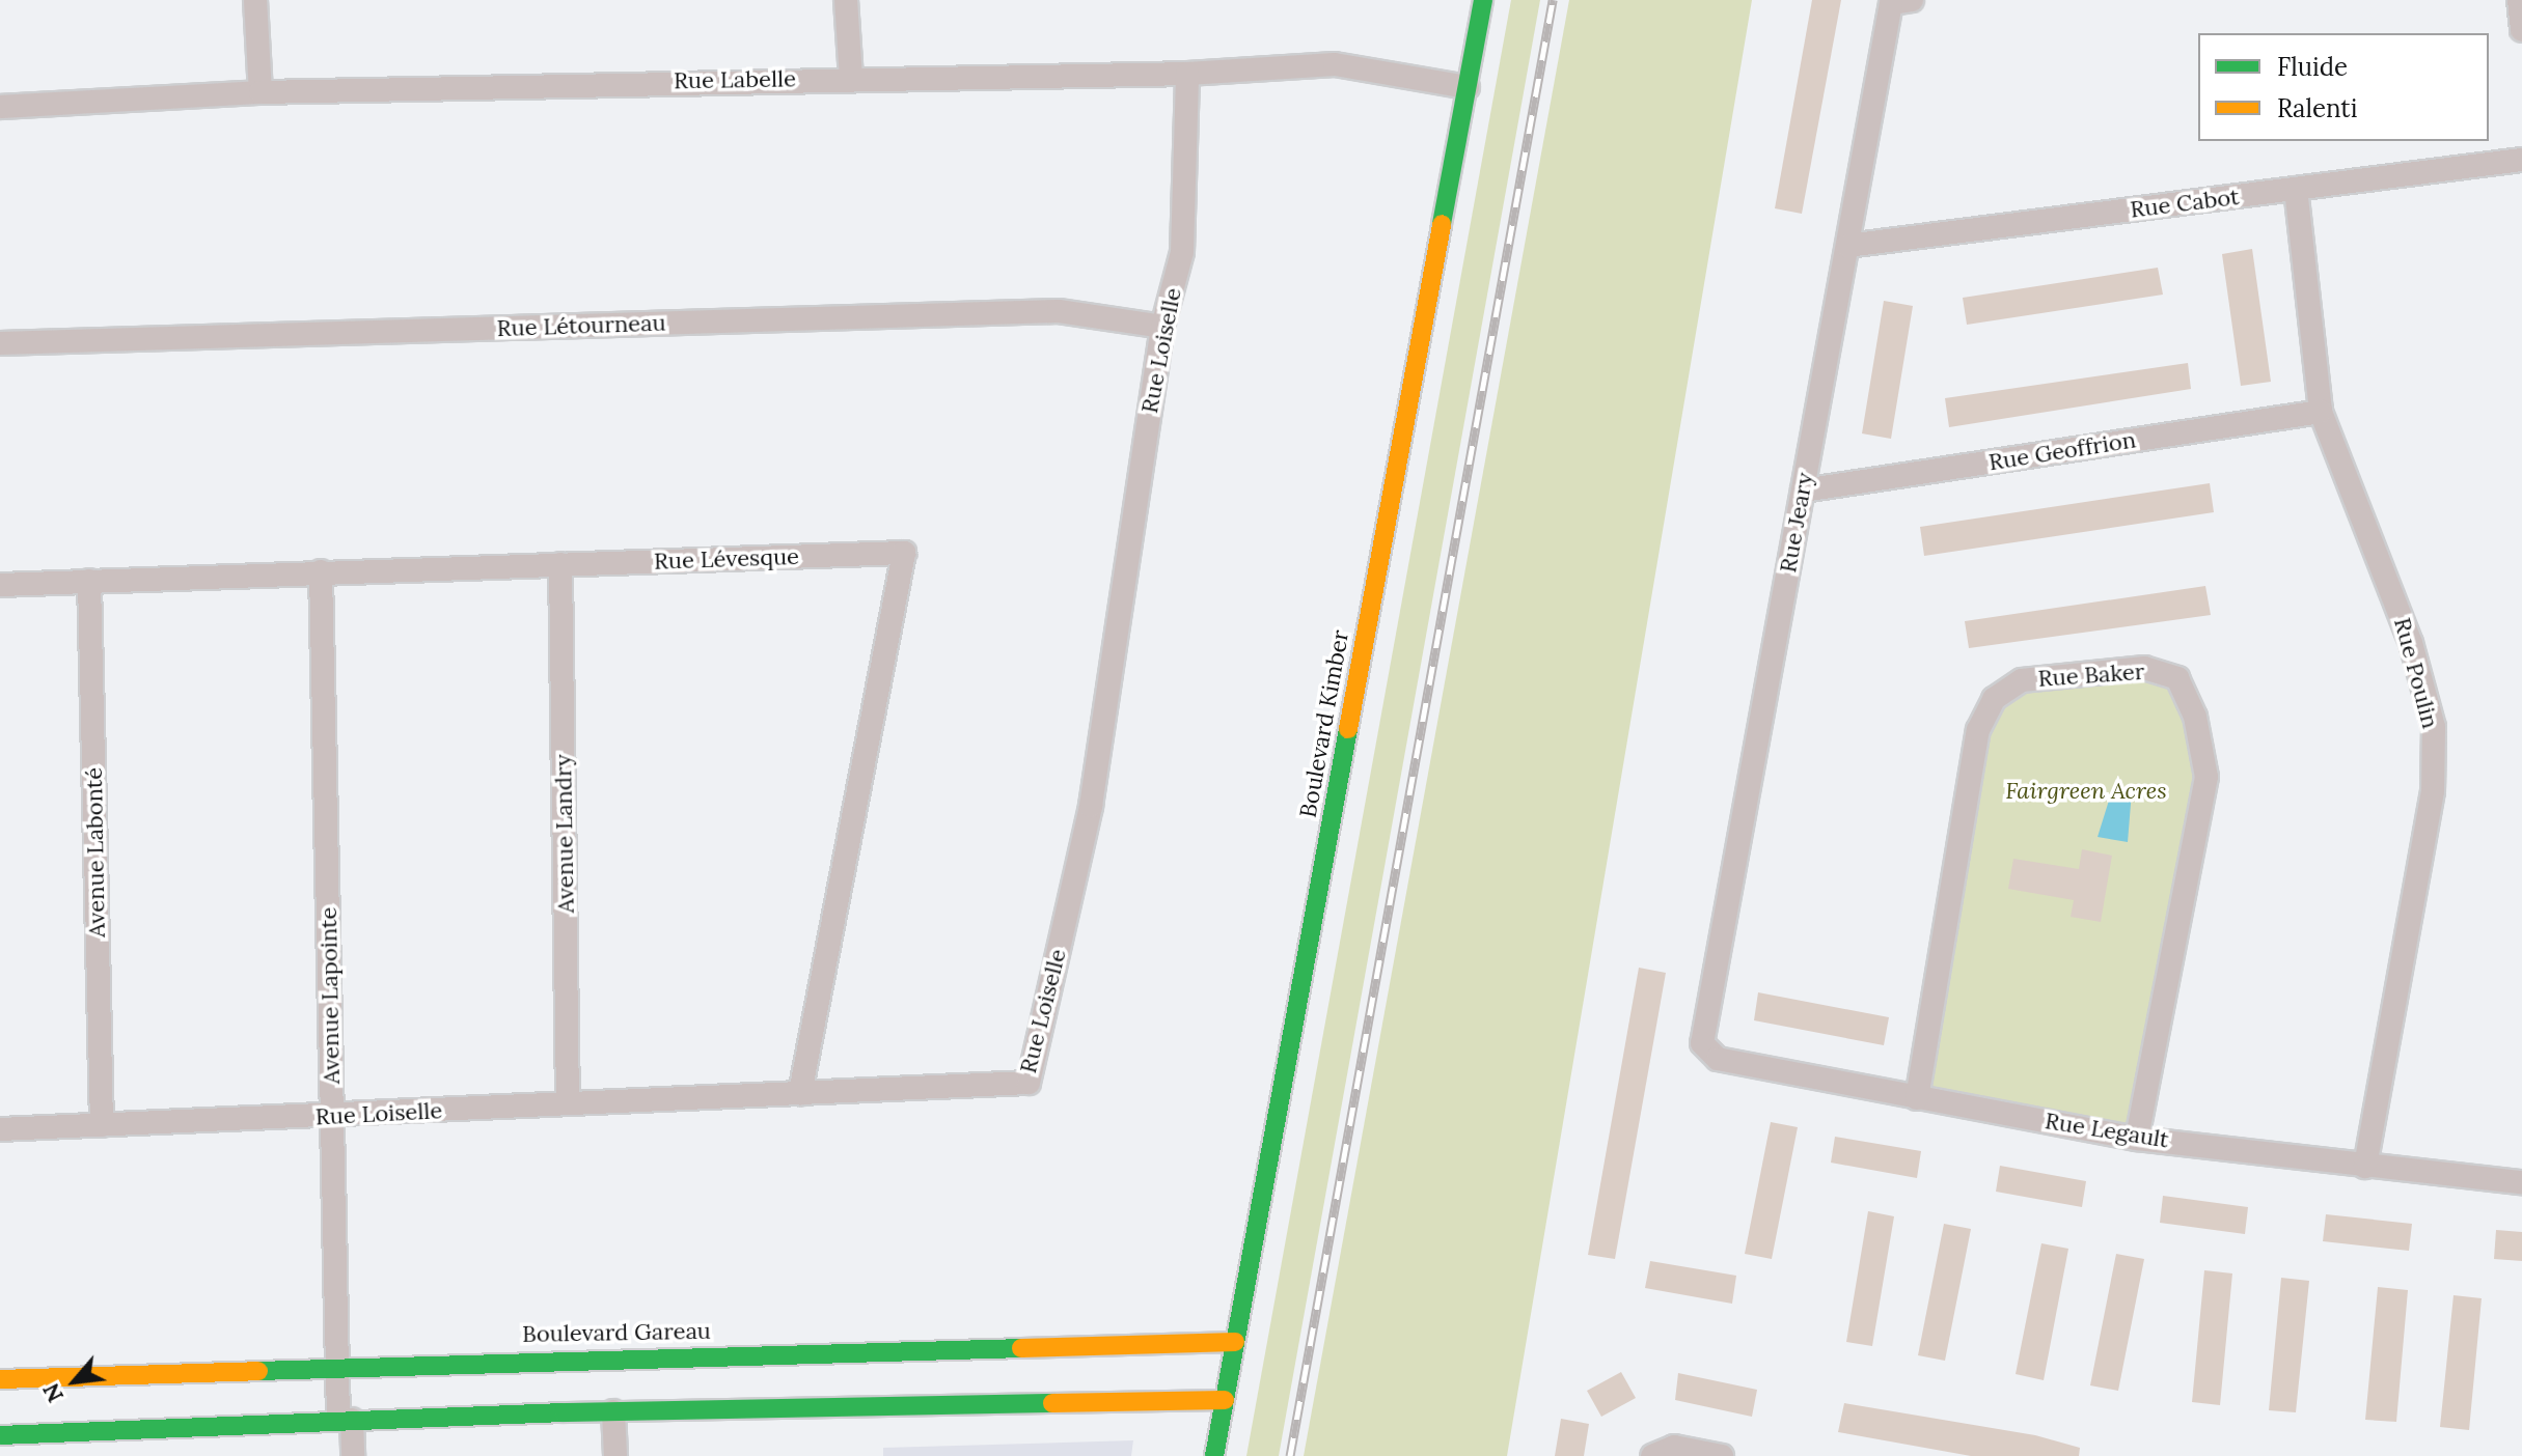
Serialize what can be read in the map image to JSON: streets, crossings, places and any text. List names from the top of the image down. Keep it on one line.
{"streets":{"street":["Rue Labelle","Rue Cabot","Rue Létourneau","Rue Loiselle","Rue Geoffrion","Rue Jeary","Rue Lévesque","Rue Poulin","Rue Baker","Boulevard Kimber","Avenue Landry","Avenue Labonté","Avenue Lapointe","Rue Legault","Boulevard Gareau"]},"crossings":[["Rue Labelle","Rue Loiselle"],["Rue Labelle","Boulevard Kimber"],["Rue Cabot","Rue Jeary"],["Rue Cabot","Rue Poulin"],["Rue Létourneau","Rue Loiselle"],["Rue Loiselle","Rue Lévesque"],["Rue Loiselle","Avenue Landry"],["Rue Loiselle","Avenue Labonté"],["Rue Loiselle","Avenue Lapointe"],["Rue Geoffrion","Rue Jeary"],["Rue Geoffrion","Rue Poulin"],["Rue Jeary","Rue Legault"],["Rue Lévesque","Avenue Landry"],["Rue Lévesque","Avenue Labonté"],["Rue Lévesque","Avenue Lapointe"],["Rue Poulin","Rue Legault"],["Rue Baker","Rue Legault"],["Boulevard Kimber","Boulevard Gareau"],["Avenue Lapointe","Boulevard Gareau"]],"parks":["Fairgreen Acres"],"legend":["Fluide","Ralenti"],"north":"bottom left"}
